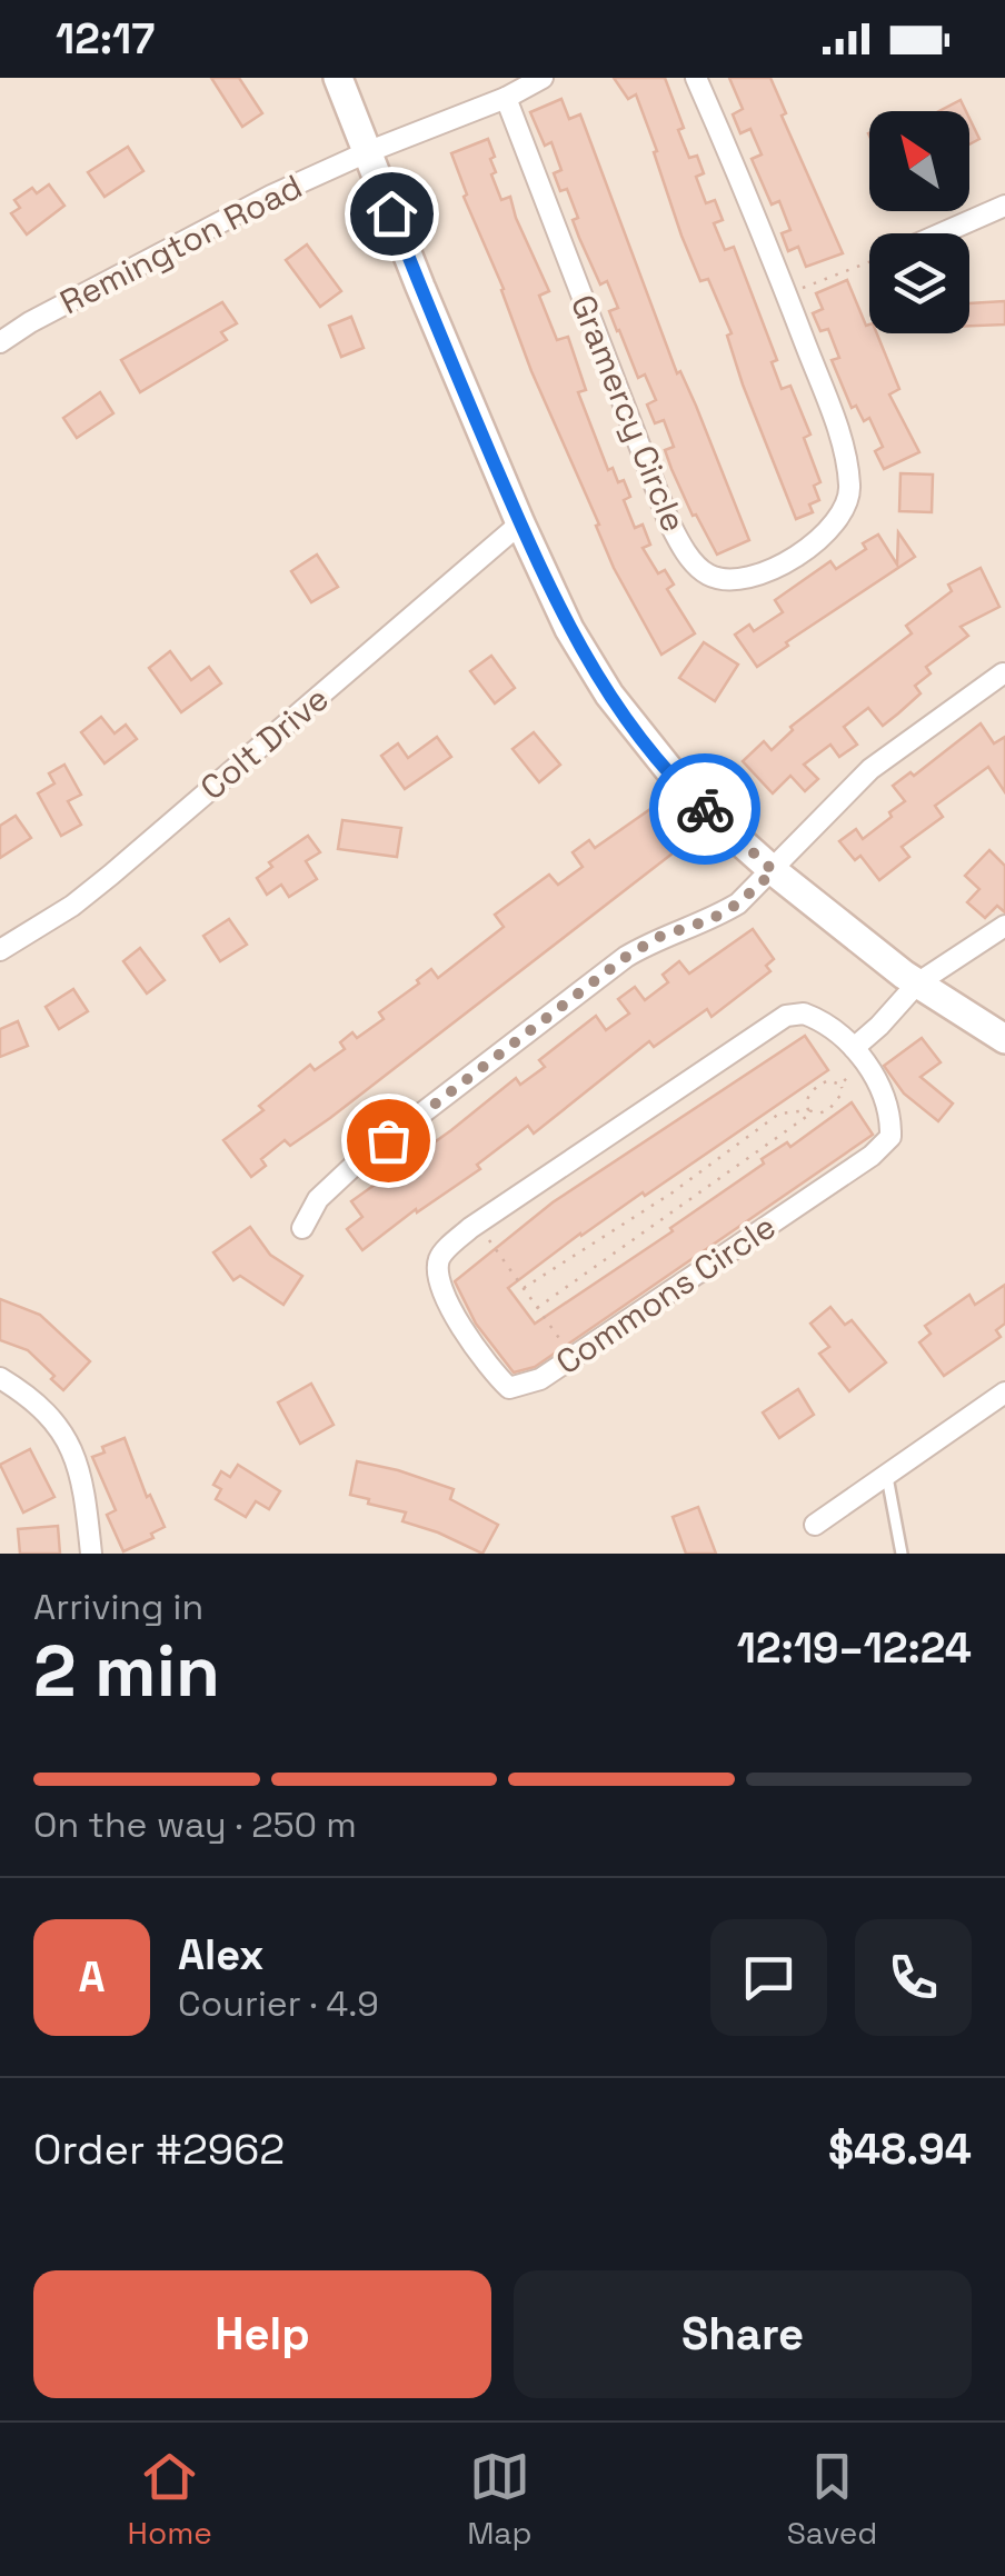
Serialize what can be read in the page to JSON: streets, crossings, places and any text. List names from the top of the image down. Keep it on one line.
{"streets":{"street":["Remington Road","Gramercy Circle","Colt Drive","Commons Circle"]},"north":"top left","page":{"status":"12:17","heading":["2 min","Arriving in","12:19–12:24"],"panel":["Alex","Courier · 4.9","Order #2962","$48.94"],"bar":"On the way · 250 m","round":"A","buttons":["Help","Share"],"tabs":["Home","Map","Saved"]}}
